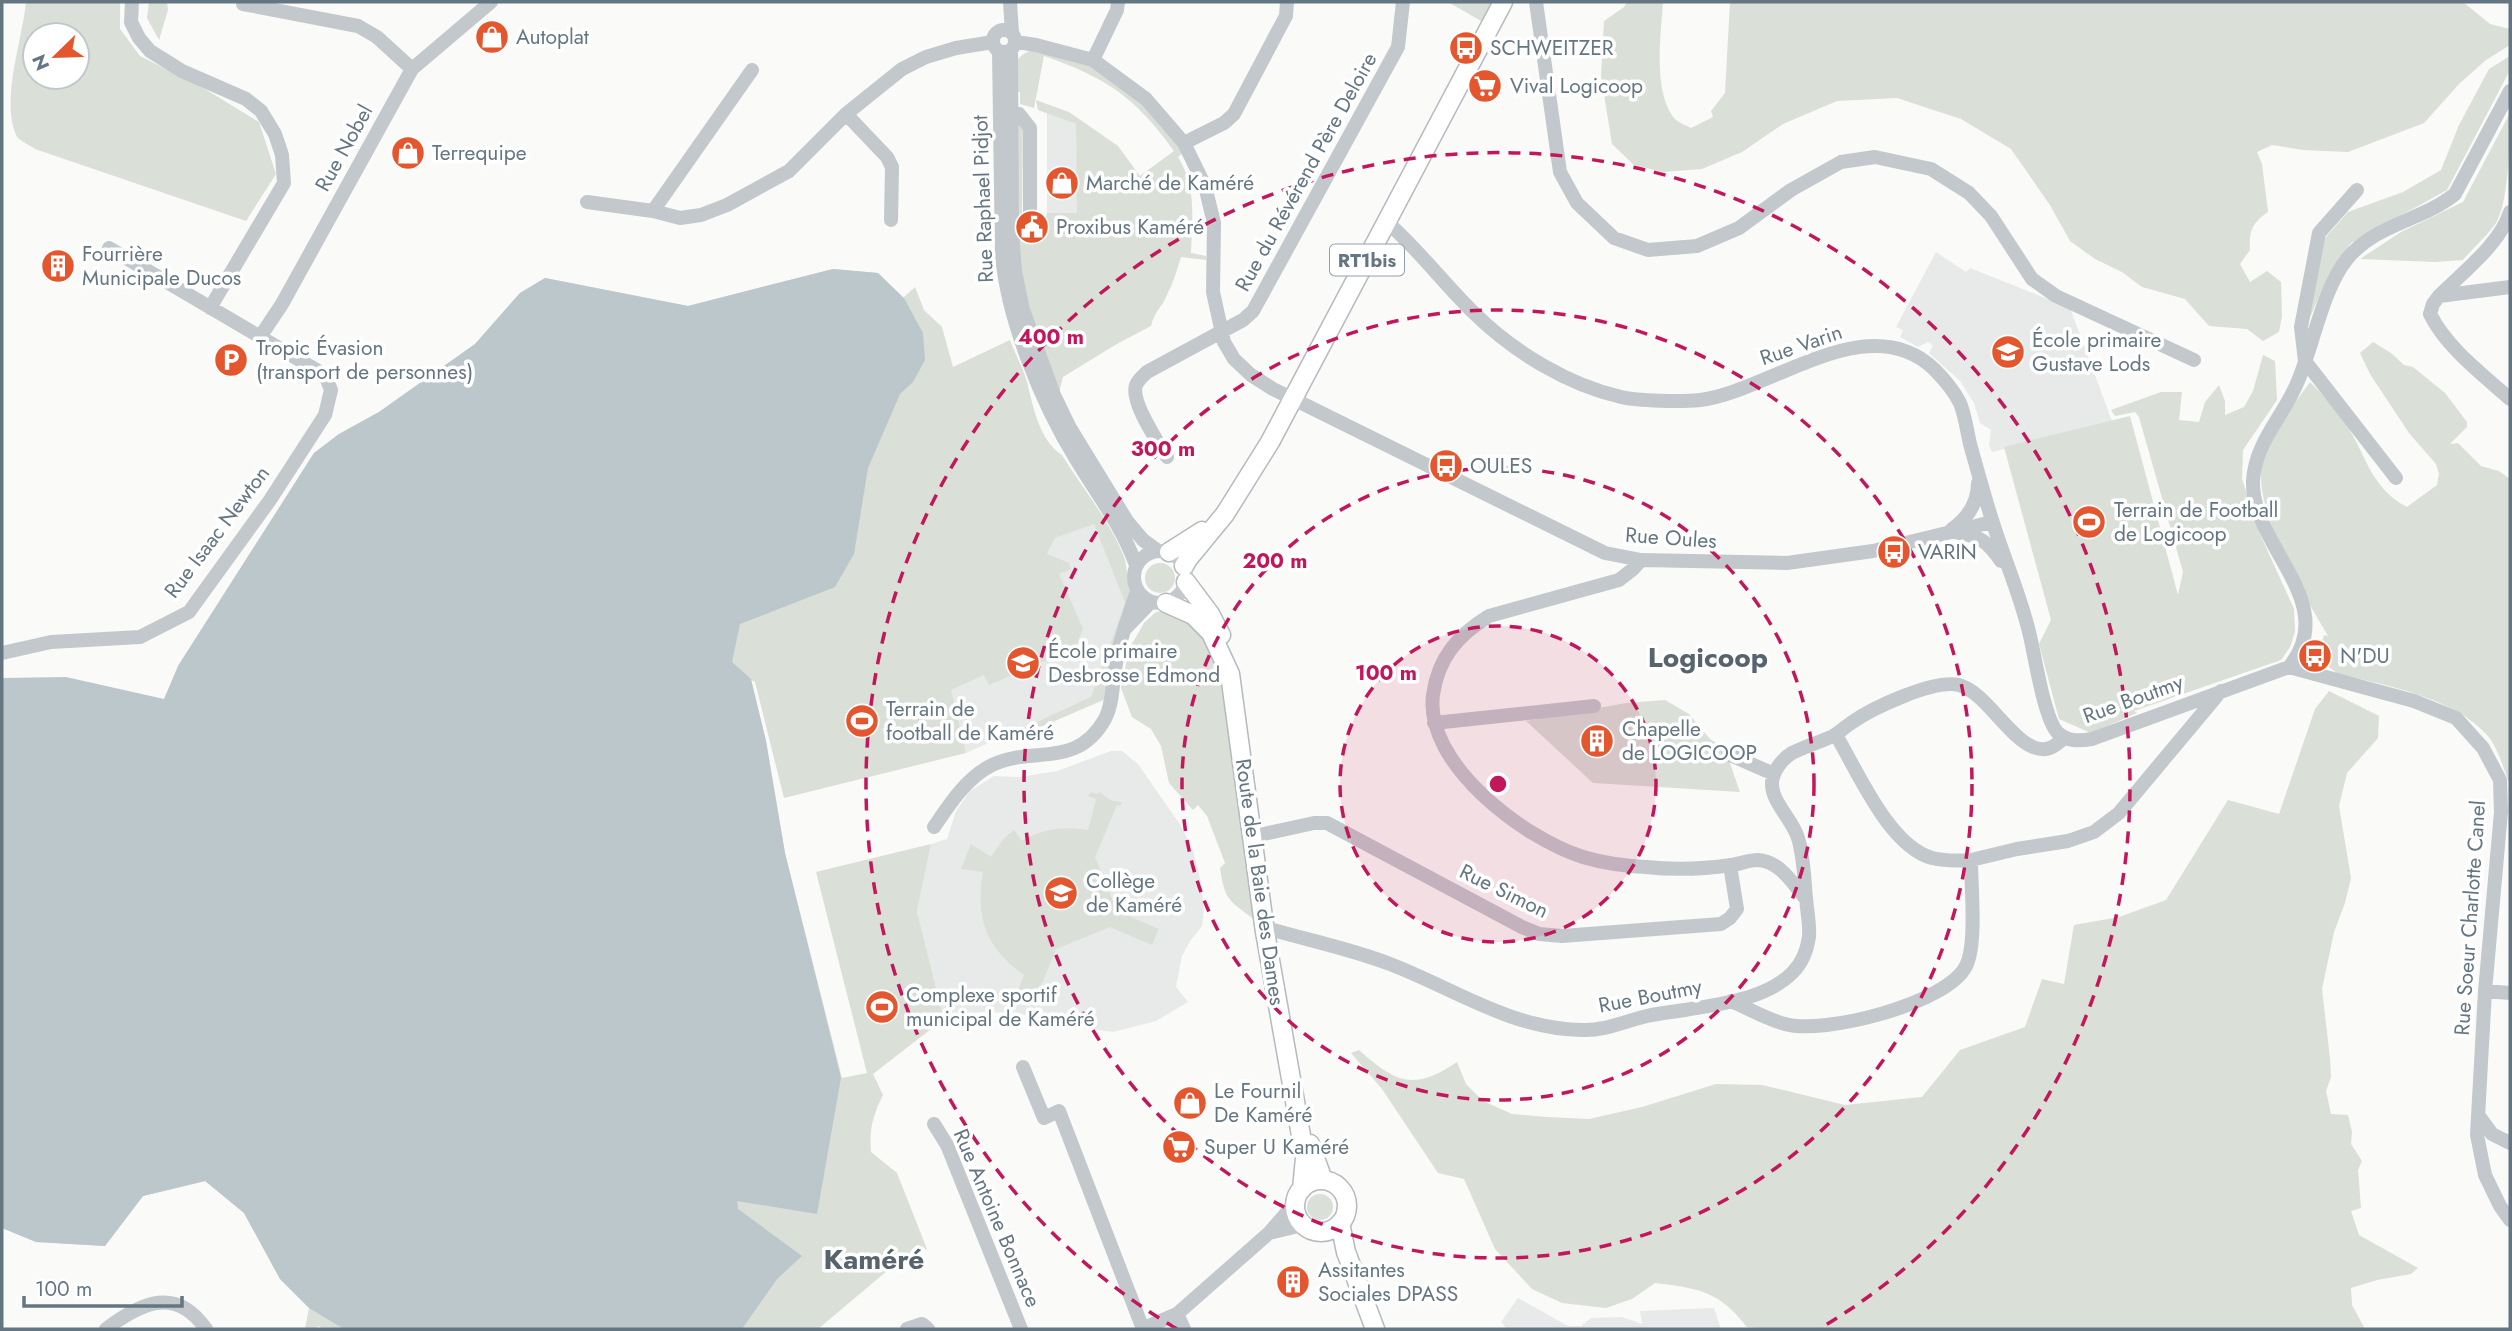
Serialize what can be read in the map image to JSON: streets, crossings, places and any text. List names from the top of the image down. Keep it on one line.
{"streets":{"main road":["RT1bis","Route de la Baie des Dames"],"street":["Rue Nobel","Rue du Révérend Père Deloire","Rue Raphael Pidjot","Rue Varin","Rue Isaac Newton","Rue Oules","Rue Boutmy","Rue Simon","Rue Soeur Charlotte Canel","Rue Antoine Bonnace"]},"crossings":[["Rue Nobel","Rue Isaac Newton"],["Rue du Révérend Père Deloire","Rue Oules"],["Rue Raphael Pidjot","RT1bis"],["Rue Raphael Pidjot","Route de la Baie des Dames"],["RT1bis","Rue Varin"],["RT1bis","Rue Oules"],["RT1bis","Route de la Baie des Dames"],["Rue Varin","Rue Oules"],["Rue Varin","Rue Boutmy"],["Rue Boutmy","Route de la Baie des Dames"],["Rue Boutmy","Rue Soeur Charlotte Canel"],["Route de la Baie des Dames","Rue Simon"]],"districts":["Logicoop","Kaméré"],"places":{"shop":["Autoplat","Terrequipe","Marché de Kaméré","Le Fournil De Kaméré"],"bus stop":["SCHWEITZER","OULES","VARIN","N'DU"],"supermarket":["Vival Logicoop","Super U Kaméré"],"public building":["Proxibus Kaméré"],"building":["Fourrière Municipale Ducos","Chapelle de LOGICOOP","Assitantes Sociales DPASS"],"school or university":["École primaire Gustave Lods","École primaire Desbrosse Edmond","Collège de Kaméré"],"parking":["Tropic Évasion (transport de personnes)"],"sports":["Terrain de Football de Logicoop","Terrain de football de Kaméré","Complexe sportif municipal de Kaméré"]},"scale_bar":"100 m","north":"bottom left","rings":["400 m","300 m","200 m","100 m"]}
